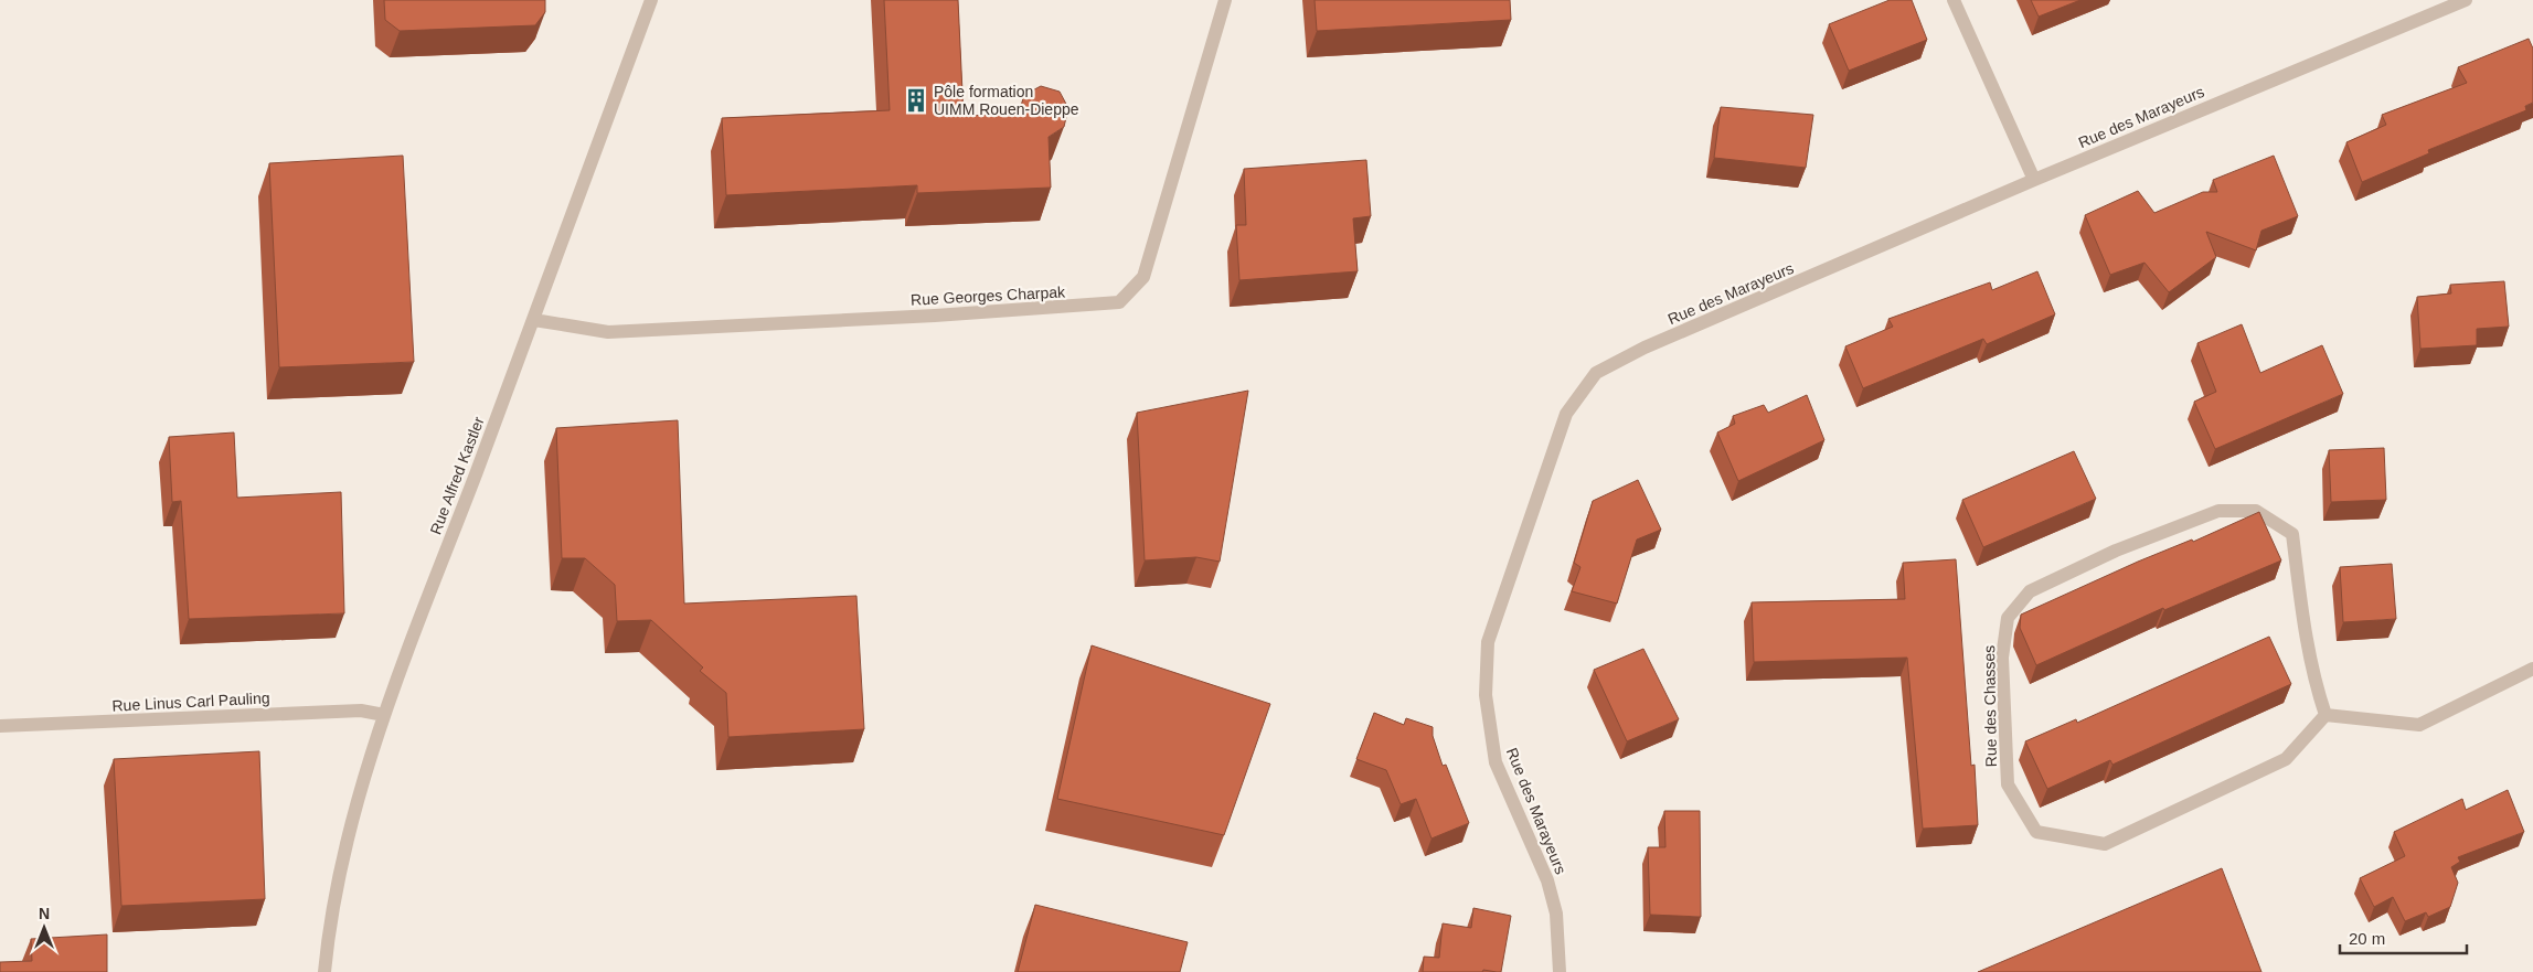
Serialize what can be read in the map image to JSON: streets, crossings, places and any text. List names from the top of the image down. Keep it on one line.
{"streets":{"street":["Rue des Marayeurs","Rue Georges Charpak","Rue Alfred Kastler","Rue Linus Carl Pauling","Rue des Chasses"]},"crossings":[["Rue Georges Charpak","Rue Alfred Kastler"],["Rue Alfred Kastler","Rue Linus Carl Pauling"]],"places":{"building":["Pôle formation UIMM Rouen-Dieppe"]},"scale_bar":"20 m","north":"top"}
